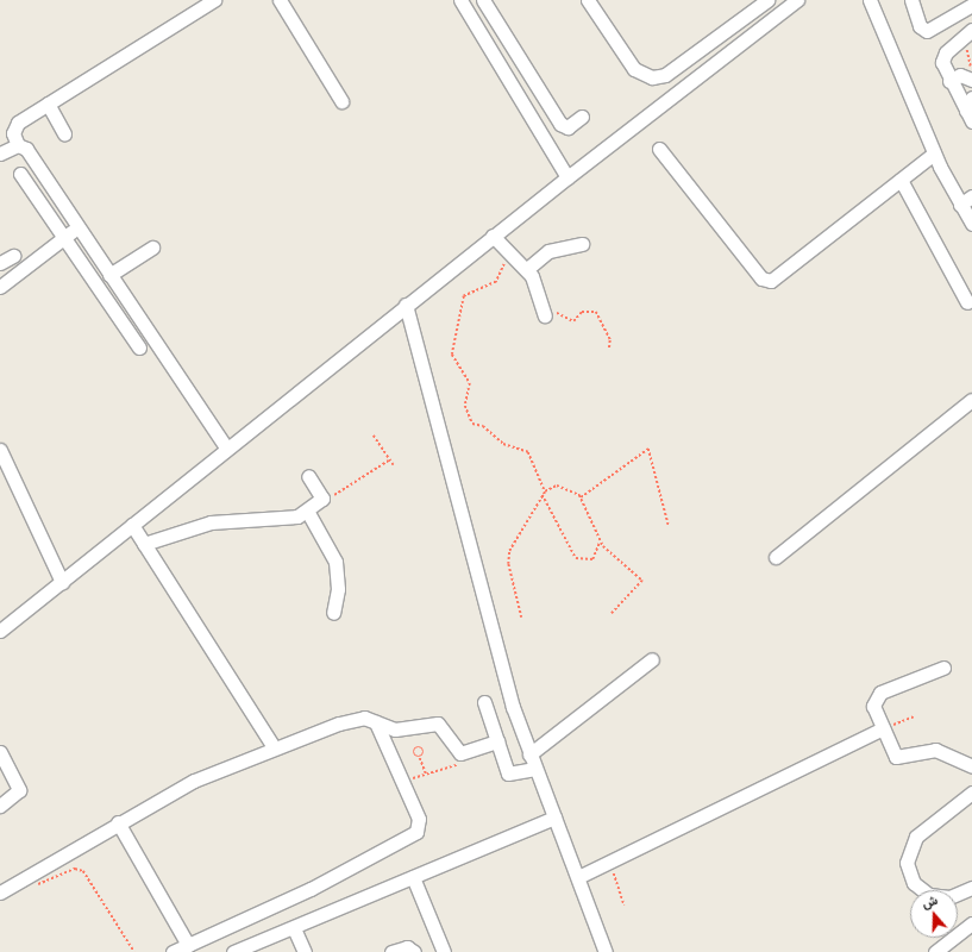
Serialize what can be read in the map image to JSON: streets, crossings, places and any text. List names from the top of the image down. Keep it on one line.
{"north":"top"}
